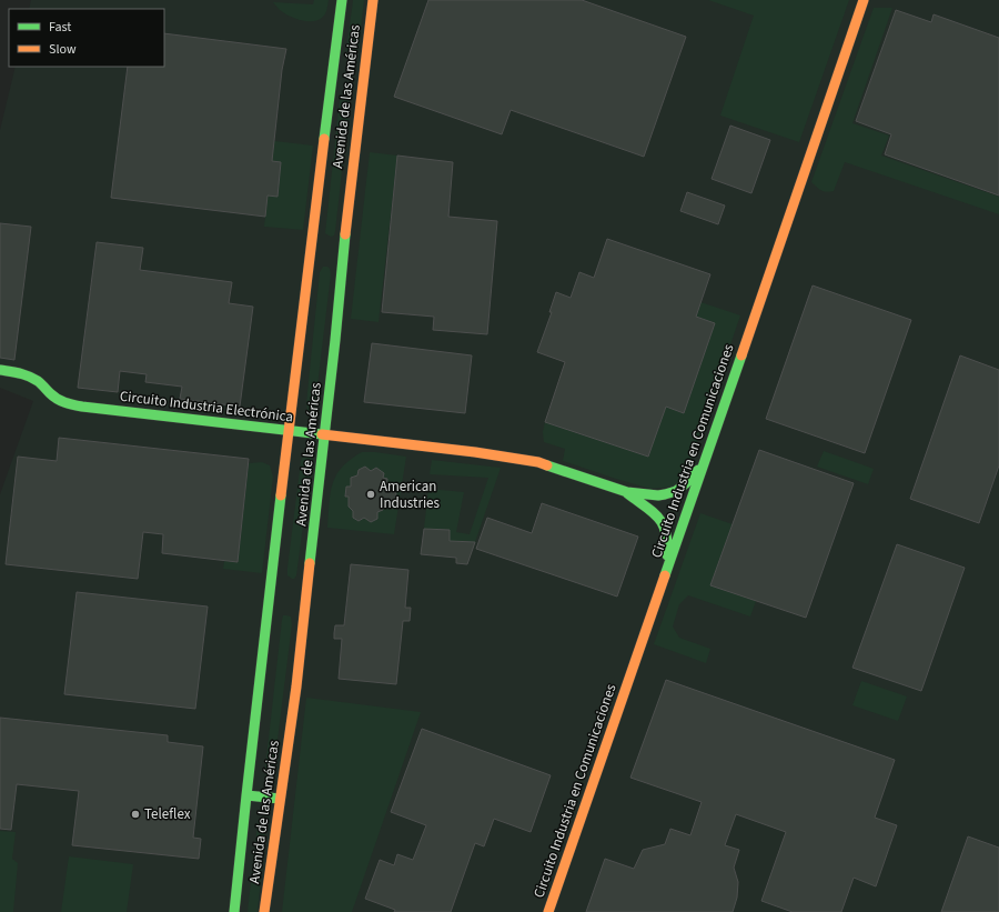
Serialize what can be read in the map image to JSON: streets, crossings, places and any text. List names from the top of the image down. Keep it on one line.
{"streets":{"main road":["Avenida de las Américas","Circuito Industria Electrónica","Circuito Industria en Comunicaciones"]},"crossings":[["Avenida de las Américas","Circuito Industria Electrónica"],["Circuito Industria Electrónica","Circuito Industria en Comunicaciones"]],"places":["American Industries","Teleflex"],"legend":["Fast","Slow"]}
